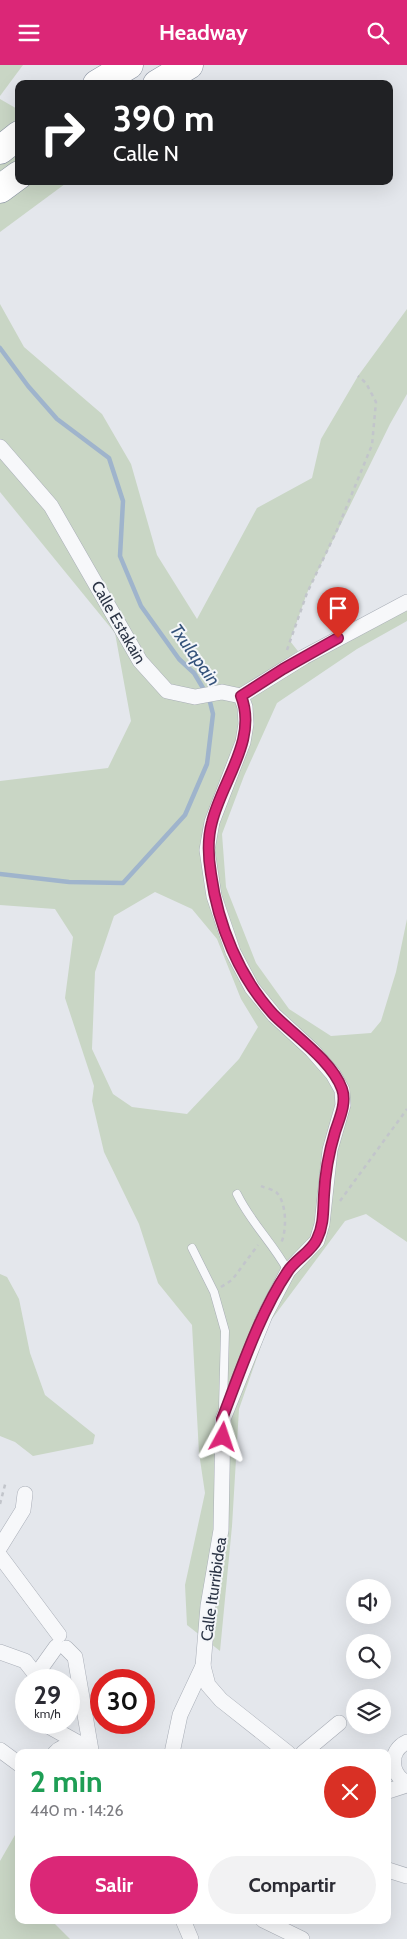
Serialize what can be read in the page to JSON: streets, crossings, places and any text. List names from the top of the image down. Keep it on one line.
{"streets":{"street":["Calle Estakain","Calle Iturribidea"]},"water":["Txulapain"],"page":{"header":"Headway","turn":["390 m","Calle N"],"speed":"29 km/h","limit":"30","heading":["2 min","440 m · 14:26"],"buttons":["Salir","Compartir"]}}
